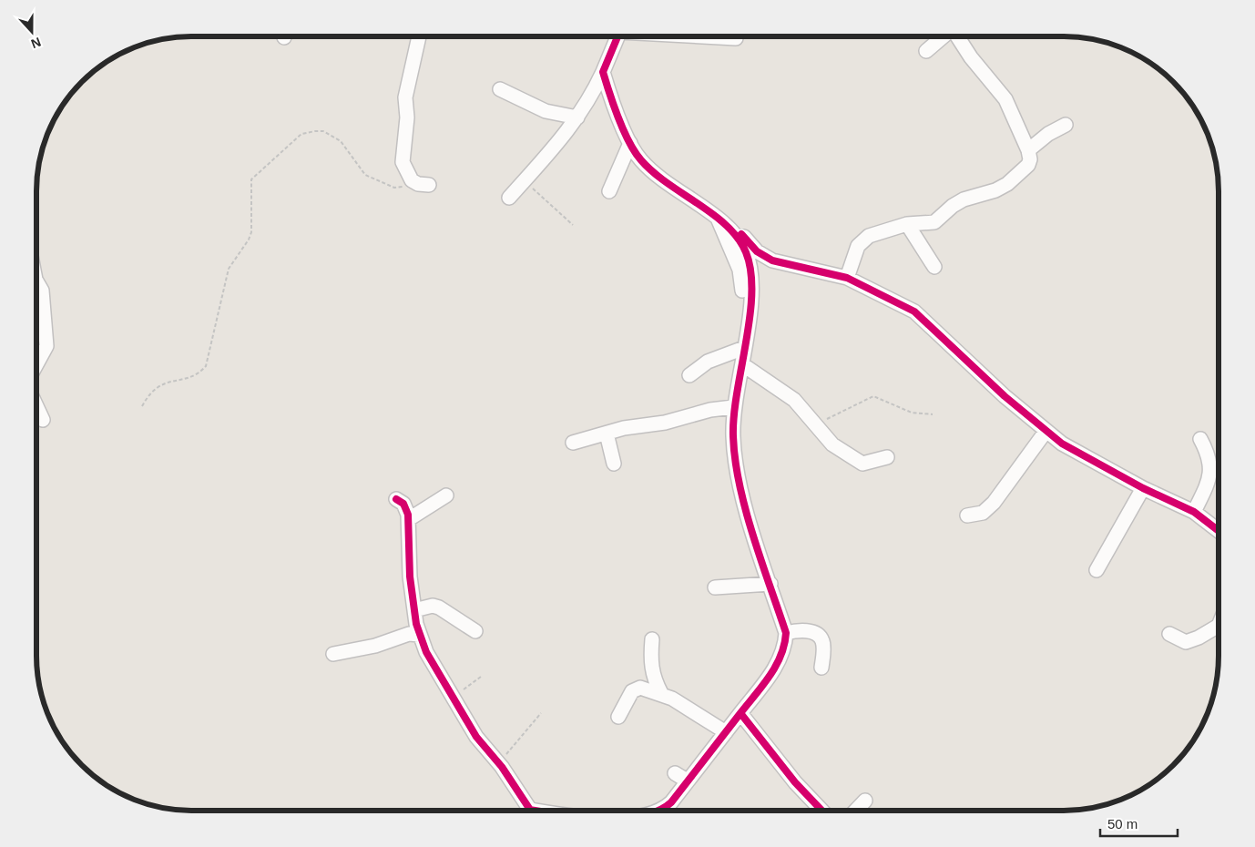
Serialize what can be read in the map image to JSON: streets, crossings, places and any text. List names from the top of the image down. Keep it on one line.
{"scale_bar":"50 m","north":"bottom"}
